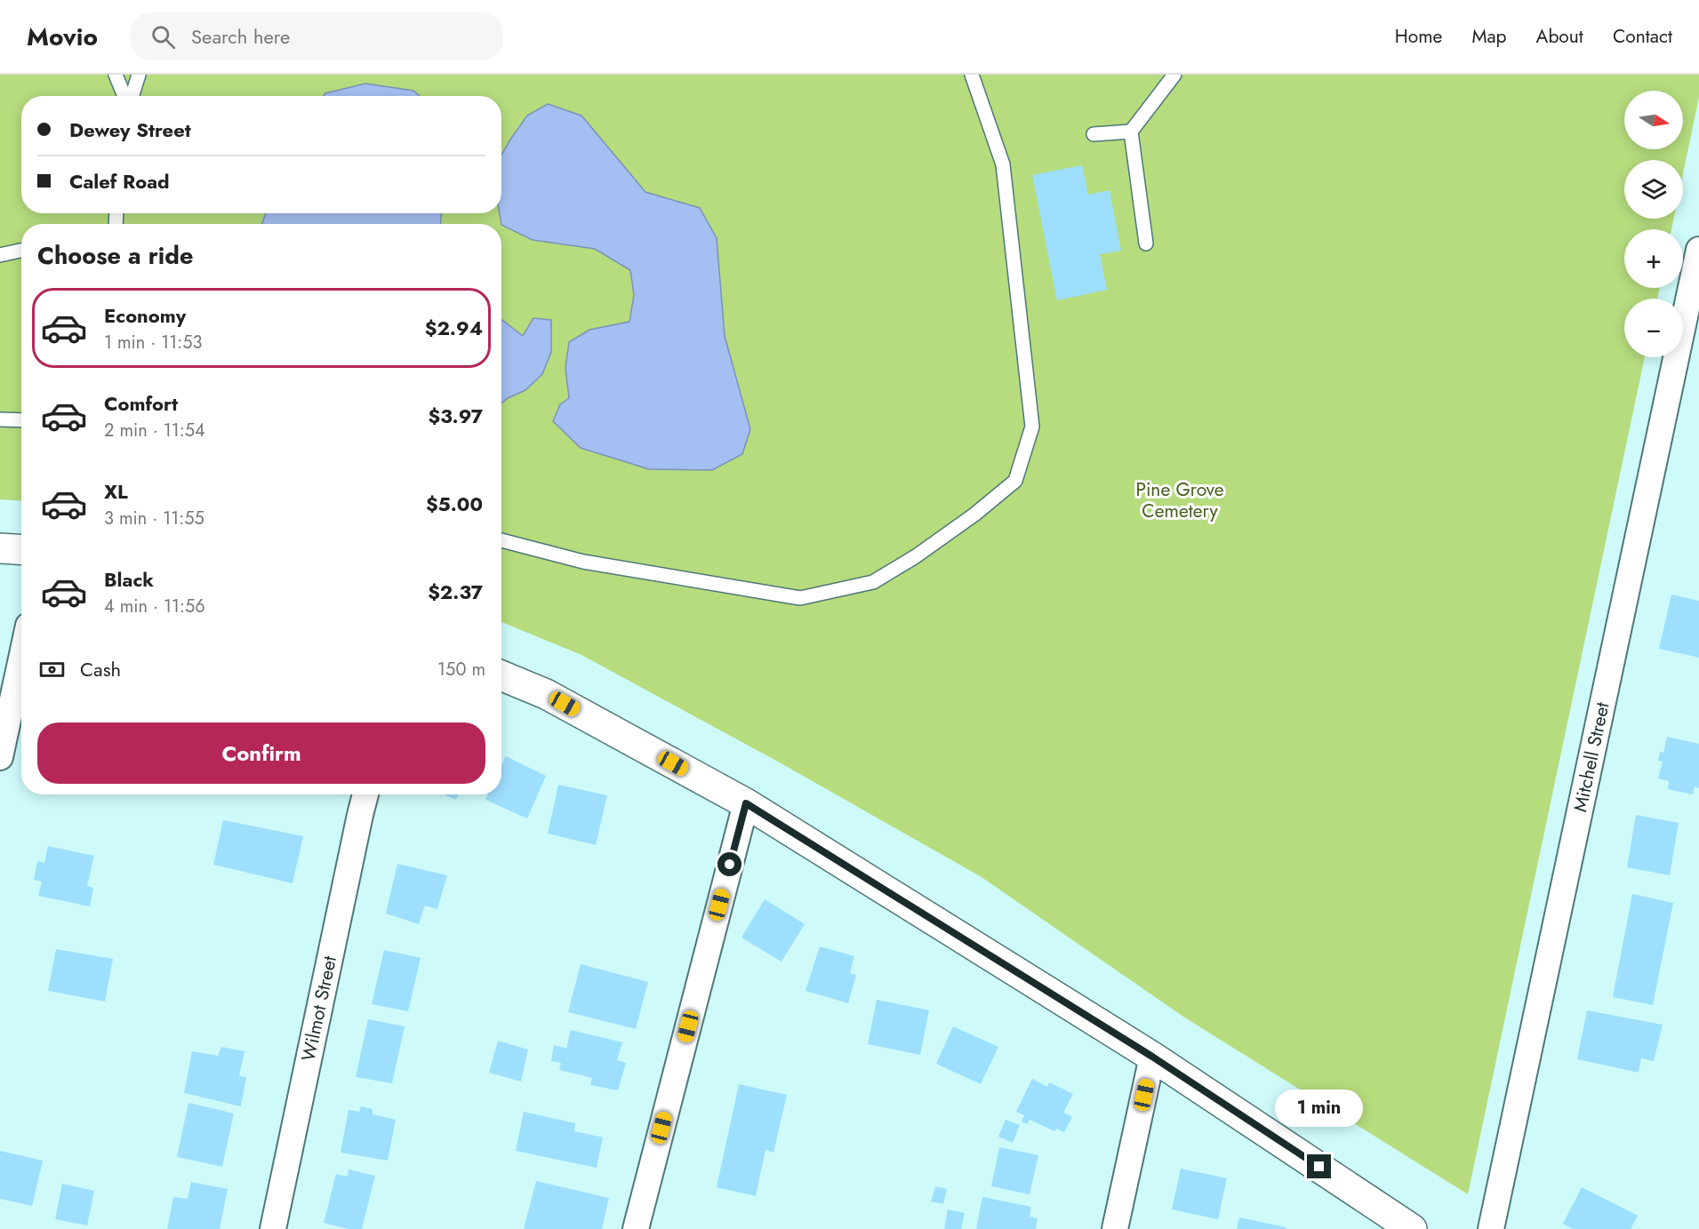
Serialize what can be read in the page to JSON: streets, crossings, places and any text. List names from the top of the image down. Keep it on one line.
{"streets":{"street":["Mitchell Street","Wilmot Street"]},"parks":["Pine Grove Cemetery"],"north":"right","page":{"header":"Movio","search":"Search here","nav":["Home","Map","About","Contact"],"map_buttons":["+","−"],"banner":["Dewey Street","Calef Road"],"heading":"Choose a ride","list":[{"name":"Economy","note":"1 min · 11:53","value":"$2.94"},{"name":"Comfort","note":"2 min · 11:54","value":"$3.97"},{"name":"XL","note":"3 min · 11:55","value":"$5.00"},{"name":"Black","note":"4 min · 11:56","value":"$2.37"}],"pay":["Cash","150 m"],"buttons":"Confirm","bubble":"1 min"}}
